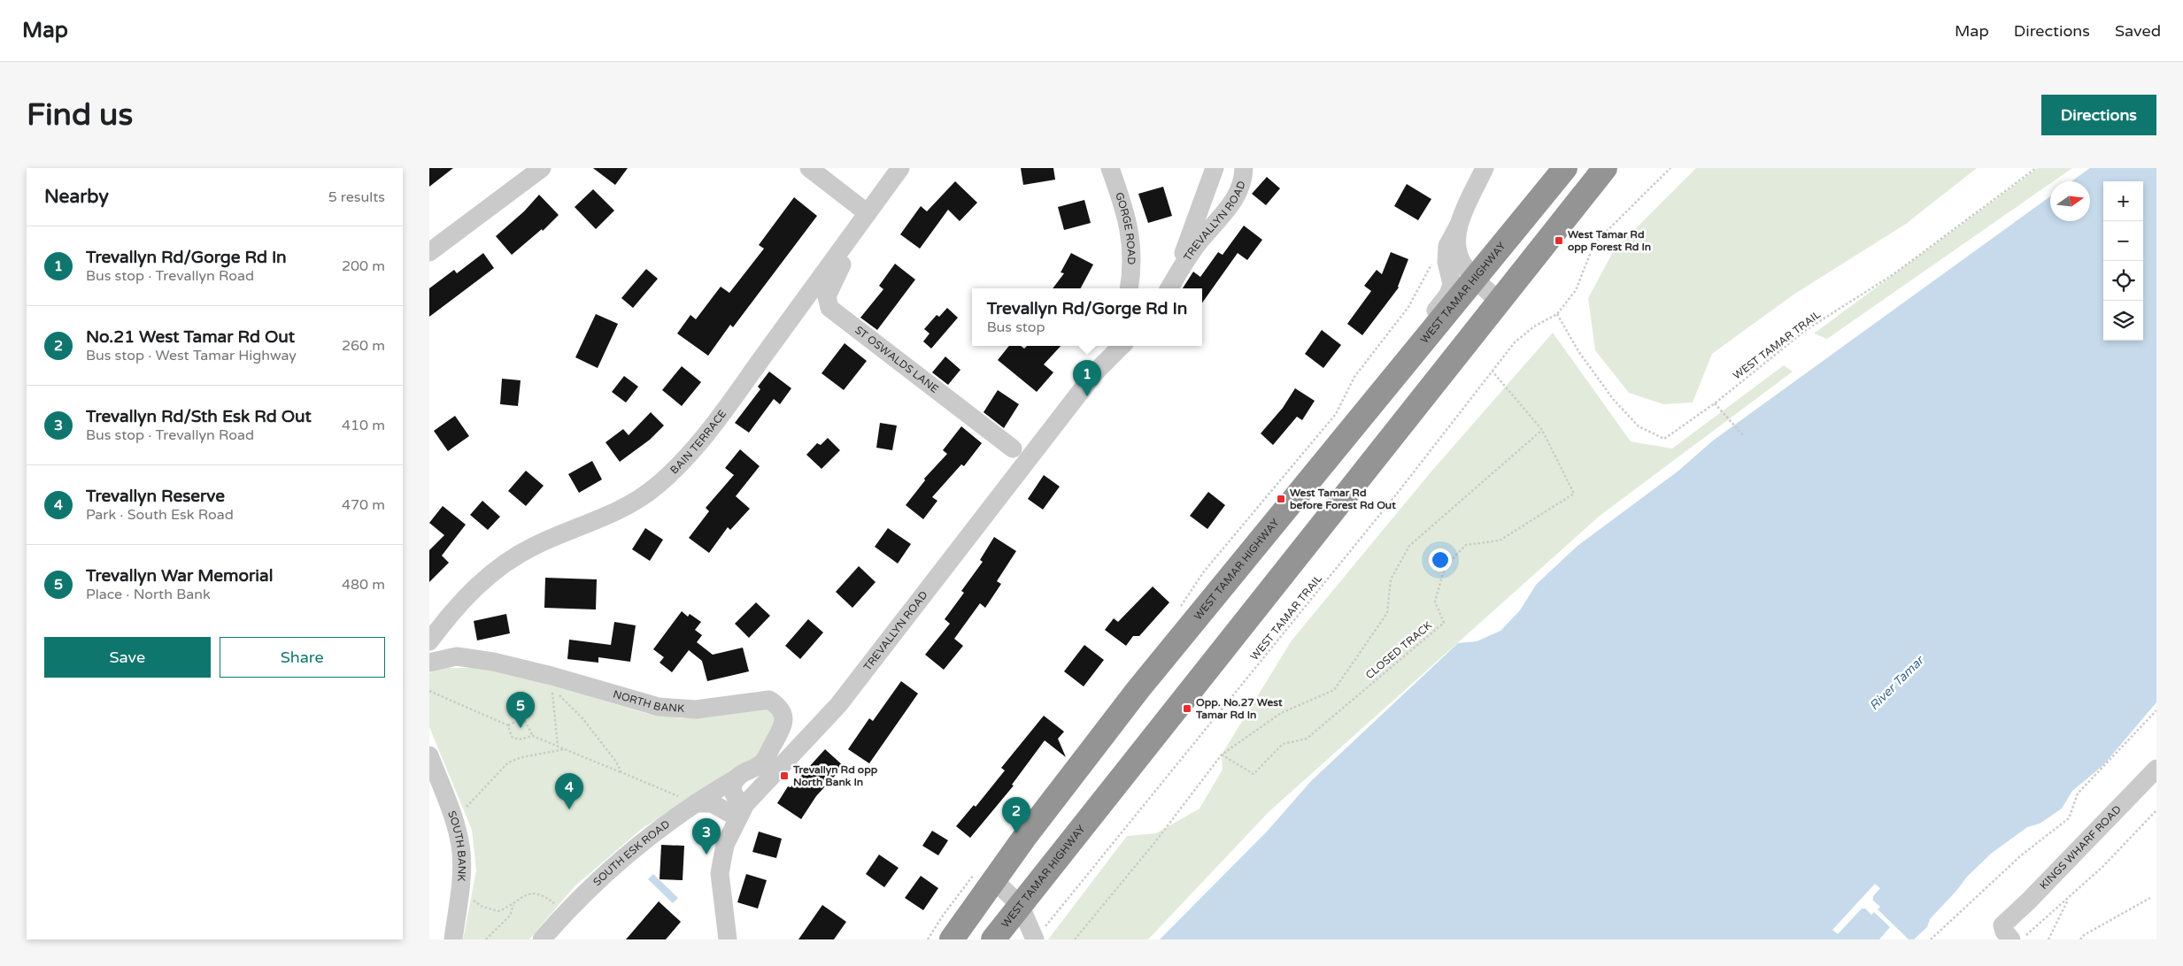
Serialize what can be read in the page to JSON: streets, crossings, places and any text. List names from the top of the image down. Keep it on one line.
{"streets":{"highway":["WEST TAMAR HIGHWAY"],"street":["TREVALLYN ROAD","GORGE ROAD","ST OSWALDS LANE","BAIN TERRACE","NORTH BANK","SOUTH BANK","KINGS WHARF ROAD","SOUTH ESK ROAD"],"path":["WEST TAMAR TRAIL","CLOSED TRACK"]},"crossings":[["ST OSWALDS LANE","BAIN TERRACE"],["NORTH BANK","SOUTH ESK ROAD"]],"water":["River Tamar"],"places":{"transit":["West Tamar Rd opp Forest Rd In","West Tamar Rd before Forest Rd Out","Opp. No.27 West Tamar Rd In","Trevallyn Rd opp North Bank In"]},"north":"right","page":{"header":"Map","nav":["Map","Directions","Saved"],"buttons":["Directions",["Save","Share"]],"title":"Find us","heading":["Nearby","5 results"],"map_buttons":["+","−"],"list":[{"mark":"1","name":"Trevallyn Rd/Gorge Rd In","note":"Bus stop · Trevallyn Road","value":"200 m"},{"mark":"2","name":"No.21 West Tamar Rd Out","note":"Bus stop · West Tamar Highway","value":"260 m"},{"mark":"3","name":"Trevallyn Rd/Sth Esk Rd Out","note":"Bus stop · Trevallyn Road","value":"410 m"},{"mark":"4","name":"Trevallyn Reserve","note":"Park · South Esk Road","value":"470 m"},{"mark":"5","name":"Trevallyn War Memorial","note":"Place · North Bank","value":"480 m"}],"popup":["Trevallyn Rd/Gorge Rd In","Bus stop"],"pins":["1","5","4","2","3"]}}
